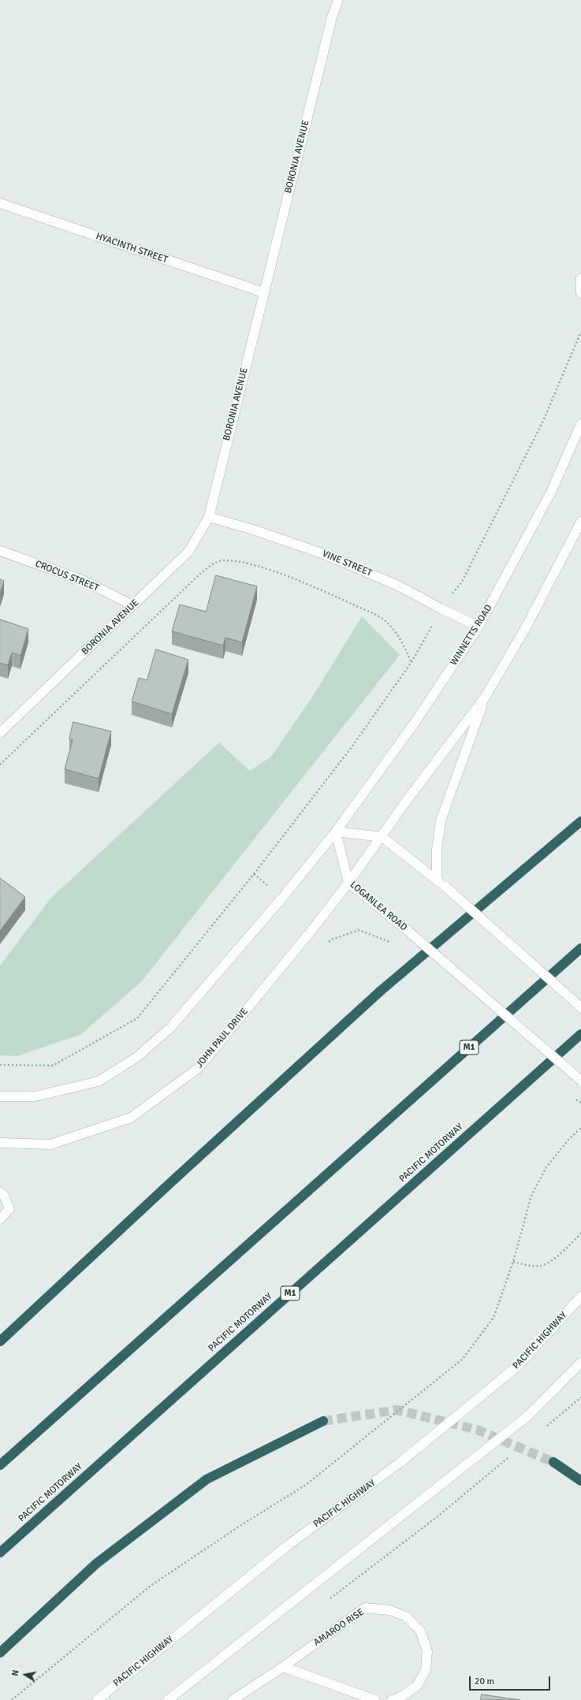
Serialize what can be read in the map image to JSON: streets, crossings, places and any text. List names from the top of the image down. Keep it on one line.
{"streets":{"highway":["M1","PACIFIC MOTORWAY"],"main road":["BORONIA AVENUE","HYACINTH STREET","VINE STREET","CROCUS STREET","WINNETTS ROAD","LOGANLEA ROAD","JOHN PAUL DRIVE","PACIFIC HIGHWAY","AMAROO RISE"]},"crossings":[["BORONIA AVENUE","HYACINTH STREET"],["BORONIA AVENUE","VINE STREET"],["BORONIA AVENUE","CROCUS STREET"],["VINE STREET","WINNETTS ROAD"],["WINNETTS ROAD","LOGANLEA ROAD"],["LOGANLEA ROAD","JOHN PAUL DRIVE"]],"scale_bar":"20 m","north":"left"}
